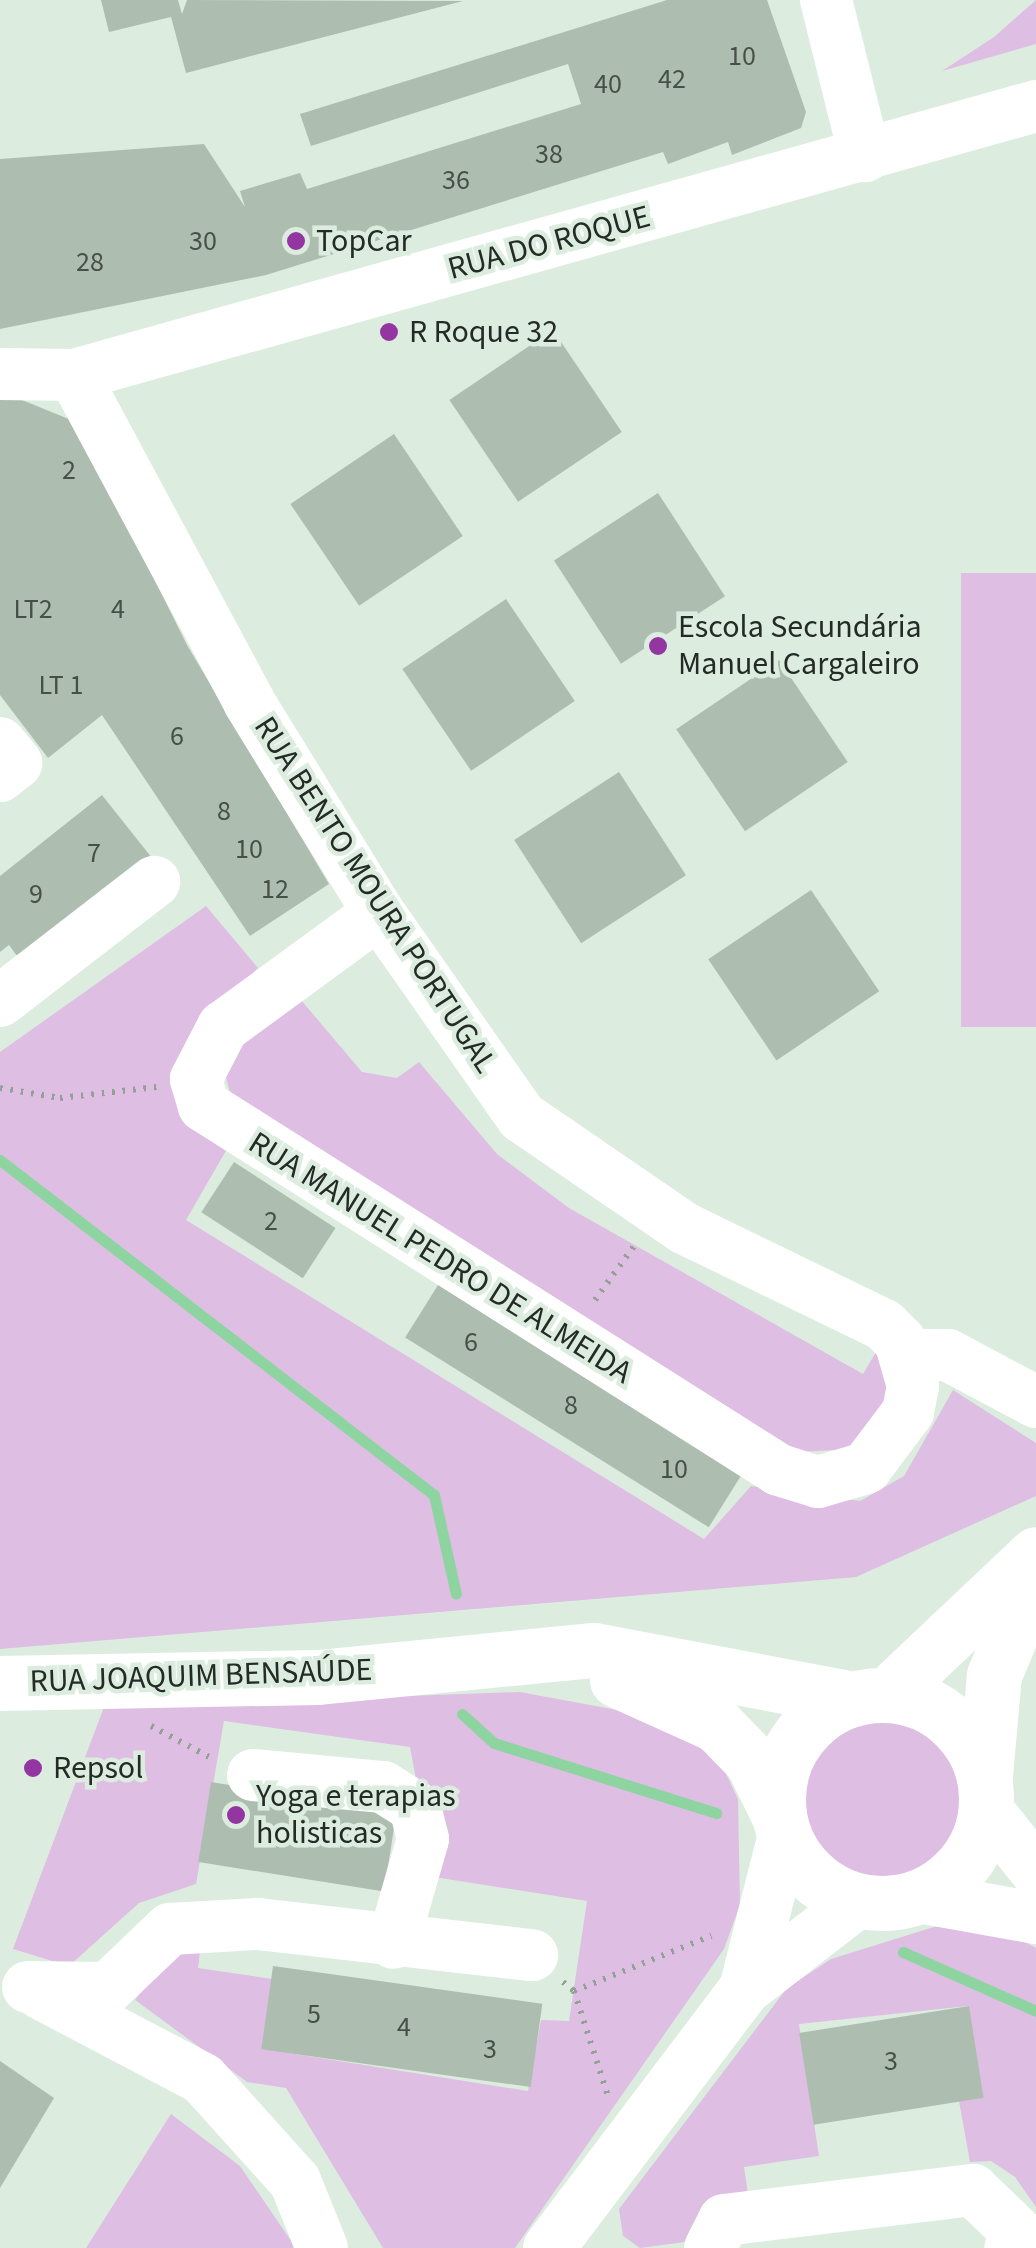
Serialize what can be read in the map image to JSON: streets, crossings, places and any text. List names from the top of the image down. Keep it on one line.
{"streets":{"main road":["RUA JOAQUIM BENSAÚDE"],"street":["RUA DO ROQUE","RUA BENTO MOURA PORTUGAL","RUA MANUEL PEDRO DE ALMEIDA"]},"crossings":[["RUA DO ROQUE","RUA BENTO MOURA PORTUGAL"],["RUA BENTO MOURA PORTUGAL","RUA MANUEL PEDRO DE ALMEIDA"]],"places":["TopCar","R Roque 32","Escola Secundária Manuel Cargaleiro","Repsol","Yoga e terapias holisticas"],"house_numbers":["10","42","40","38","36","30","28","2","LT2","4","LT 1","6","8","10","7","12","9","2","6","8","10","5","4","3","3"]}
